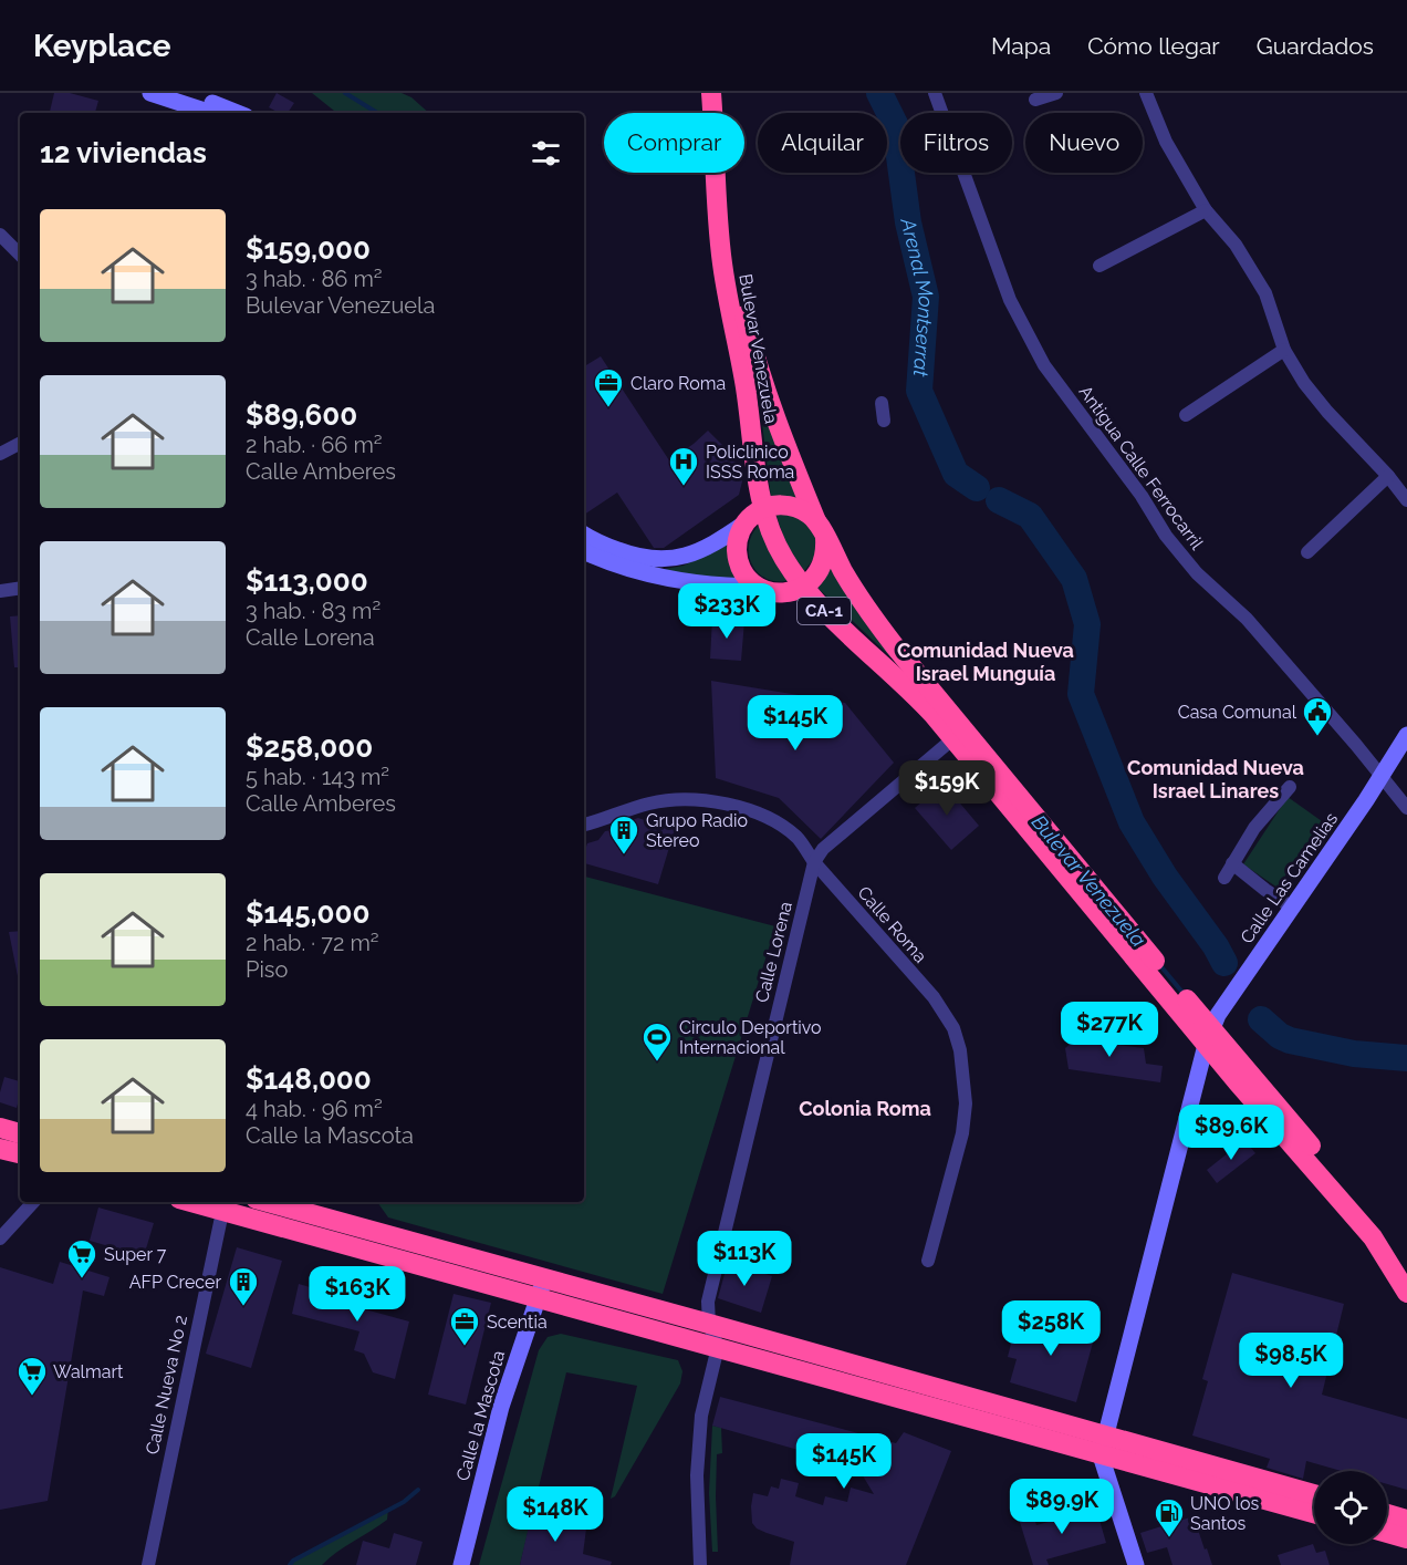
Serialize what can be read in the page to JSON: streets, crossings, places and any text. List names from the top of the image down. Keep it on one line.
{"streets":{"highway":["Bulevar Venezuela","CA-1"],"street":["Antigua Calle Ferrocarril","Calle Las Camelias","Calle Roma","Calle Lorena","Calle Nueva No 2","Calle la Mascota"]},"crossings":[["Bulevar Venezuela","CA-1"],["Bulevar Venezuela","Calle Las Camelias"],["Bulevar Venezuela","Calle Lorena"],["Antigua Calle Ferrocarril","Calle Las Camelias"],["Calle Roma","Calle Lorena"]],"districts":["Comunidad Nueva Israel Munguía","Comunidad Nueva Israel Linares","Colonia Roma"],"water":["Arenal Montserrat","Bulevar Venezuela"],"places":{"office":["Claro Roma","Scentia"],"hospital":["Policlinico ISSS Roma"],"public building":["Casa Comunal"],"building":["Grupo Radio Stereo","AFP Crecer"],"sports":["Circulo Deportivo Internacional"],"supermarket":["Super 7","Walmart"],"fuel station":["UNO los Santos"]},"page":{"header":"Keyplace","nav":["Mapa","Cómo llegar","Guardados"],"chip":["Comprar","Alquilar","Filtros","Nuevo"],"heading":"12 viviendas","list":[{"name":"$159,000","note":"3 hab. · 86 m² · Bulevar Venezuela"},{"name":"$89,600","note":"2 hab. · 66 m² · Calle Amberes"},{"name":"$113,000","note":"3 hab. · 83 m² · Calle Lorena"},{"name":"$258,000","note":"5 hab. · 143 m² · Calle Amberes"},{"name":"$145,000","note":"2 hab. · 72 m² · Piso"},{"name":"$148,000","note":"4 hab. · 96 m² · Calle la Mascota"}],"price":["$233K","$145K","$159K","$277K","$89.6K","$113K","$163K","$258K","$98.5K","$145K","$89.9K","$148K"]}}
